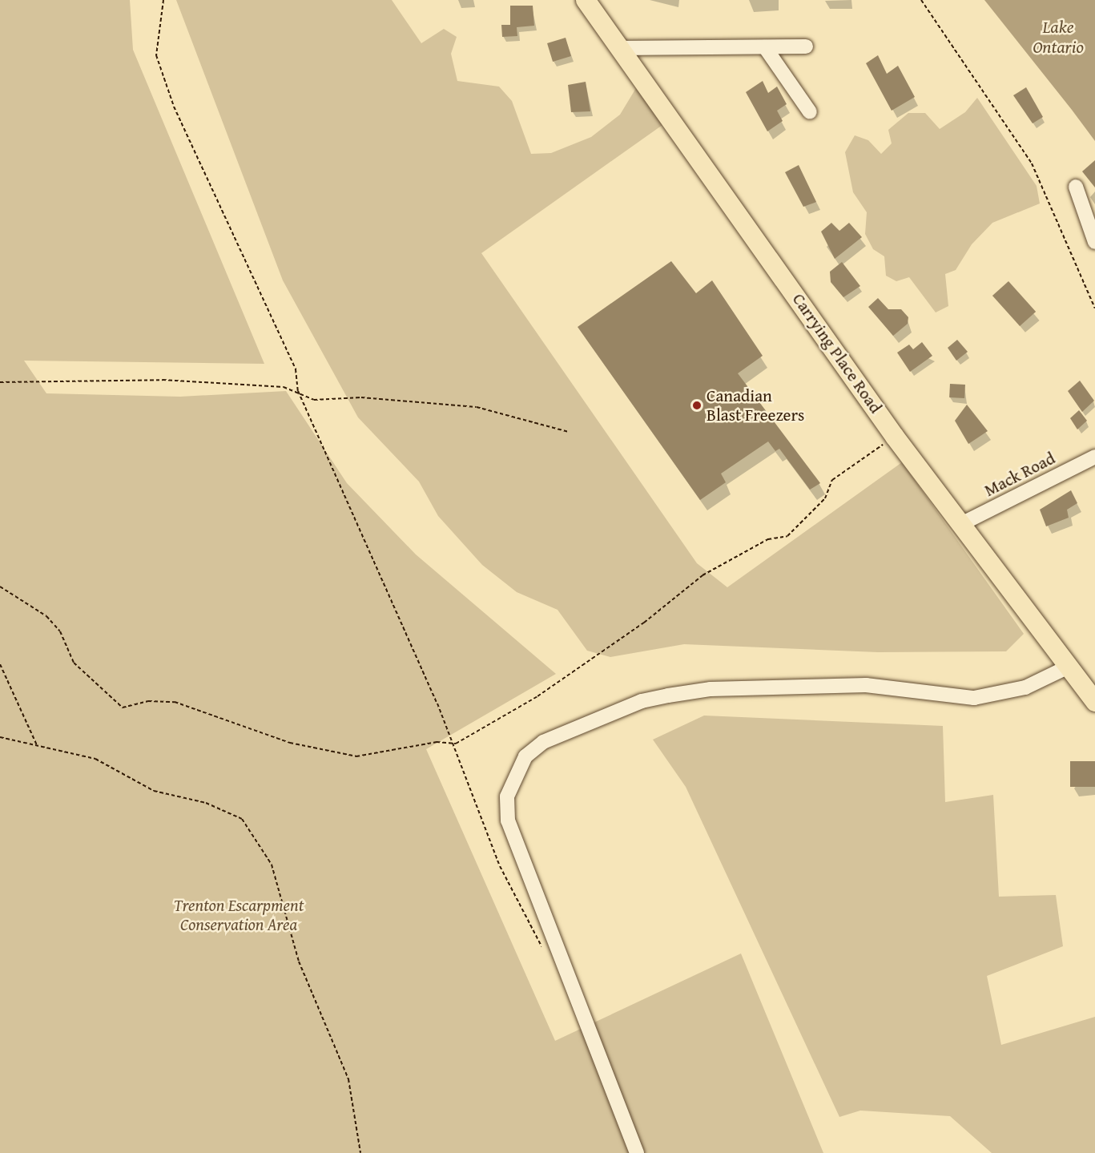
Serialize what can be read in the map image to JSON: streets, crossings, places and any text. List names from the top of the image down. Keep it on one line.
{"streets":{"main road":["Carrying Place Road"],"street":["Mack Road"]},"crossings":[["Carrying Place Road","Mack Road"]],"water":["Lake Ontario"],"parks":["Trenton Escarpment Conservation Area"],"places":["Canadian Blast Freezers"]}
